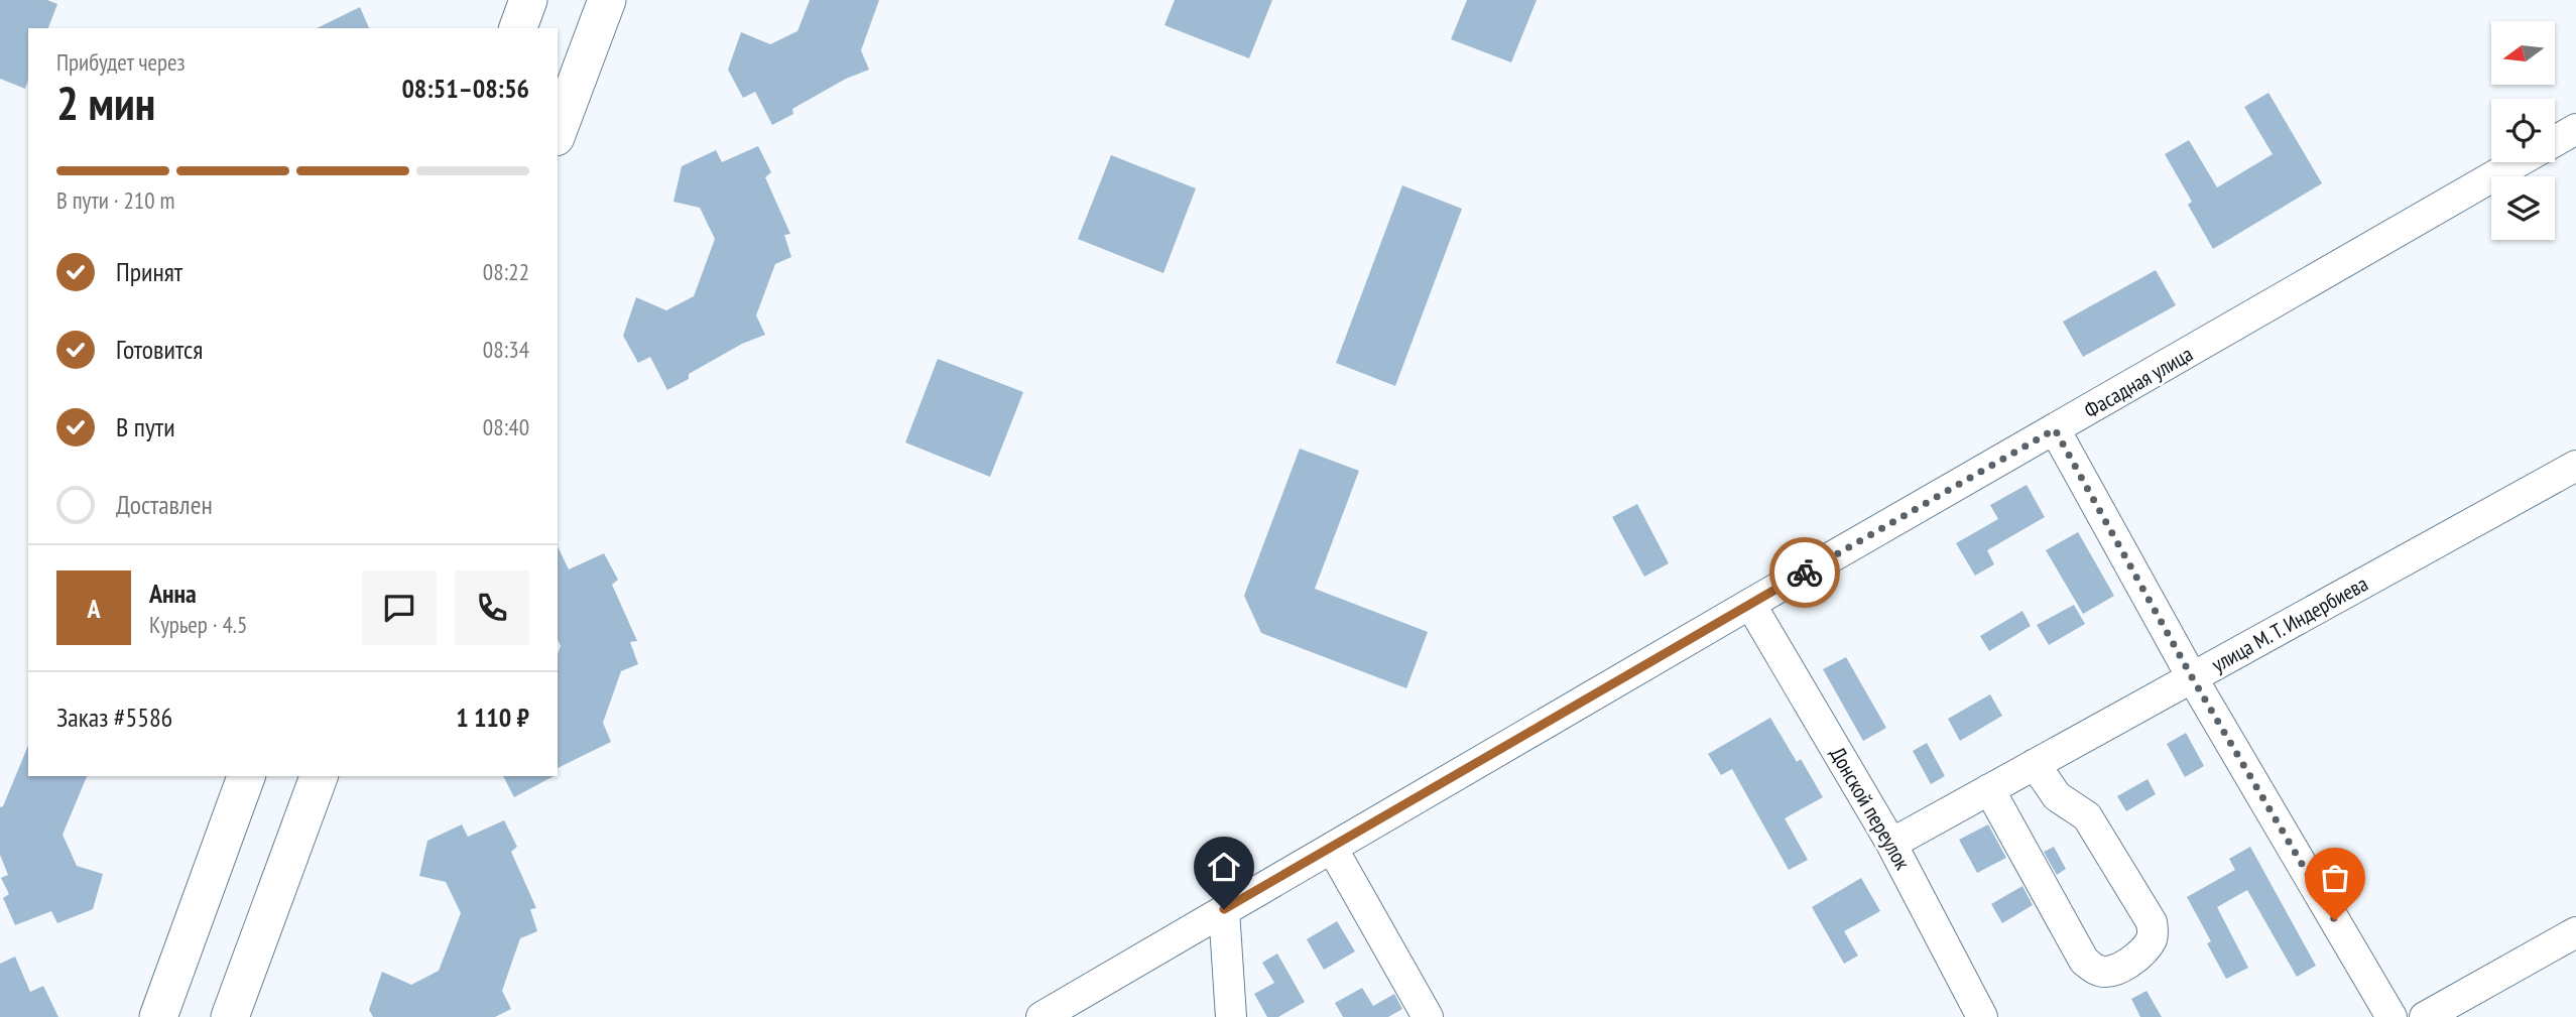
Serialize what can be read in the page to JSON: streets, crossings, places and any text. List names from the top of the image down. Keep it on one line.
{"streets":{"street":["Фасадная улица","улица М. Т. Индербиева","Донской переулок"]},"crossings":[["Фасадная улица","Донской переулок"],["улица М. Т. Индербиева","Донской переулок"]],"north":"left","page":{"heading":["2 мин","Прибудет через","08:51–08:56"],"panel":["Анна","Курьер · 4.5","Заказ #5586","1 110 ₽"],"bar":"В пути · 210 m","list":[["Принят","08:22"],["Готовится","08:34"],["В пути","08:40"],"Доставлен"],"round":"А"}}
